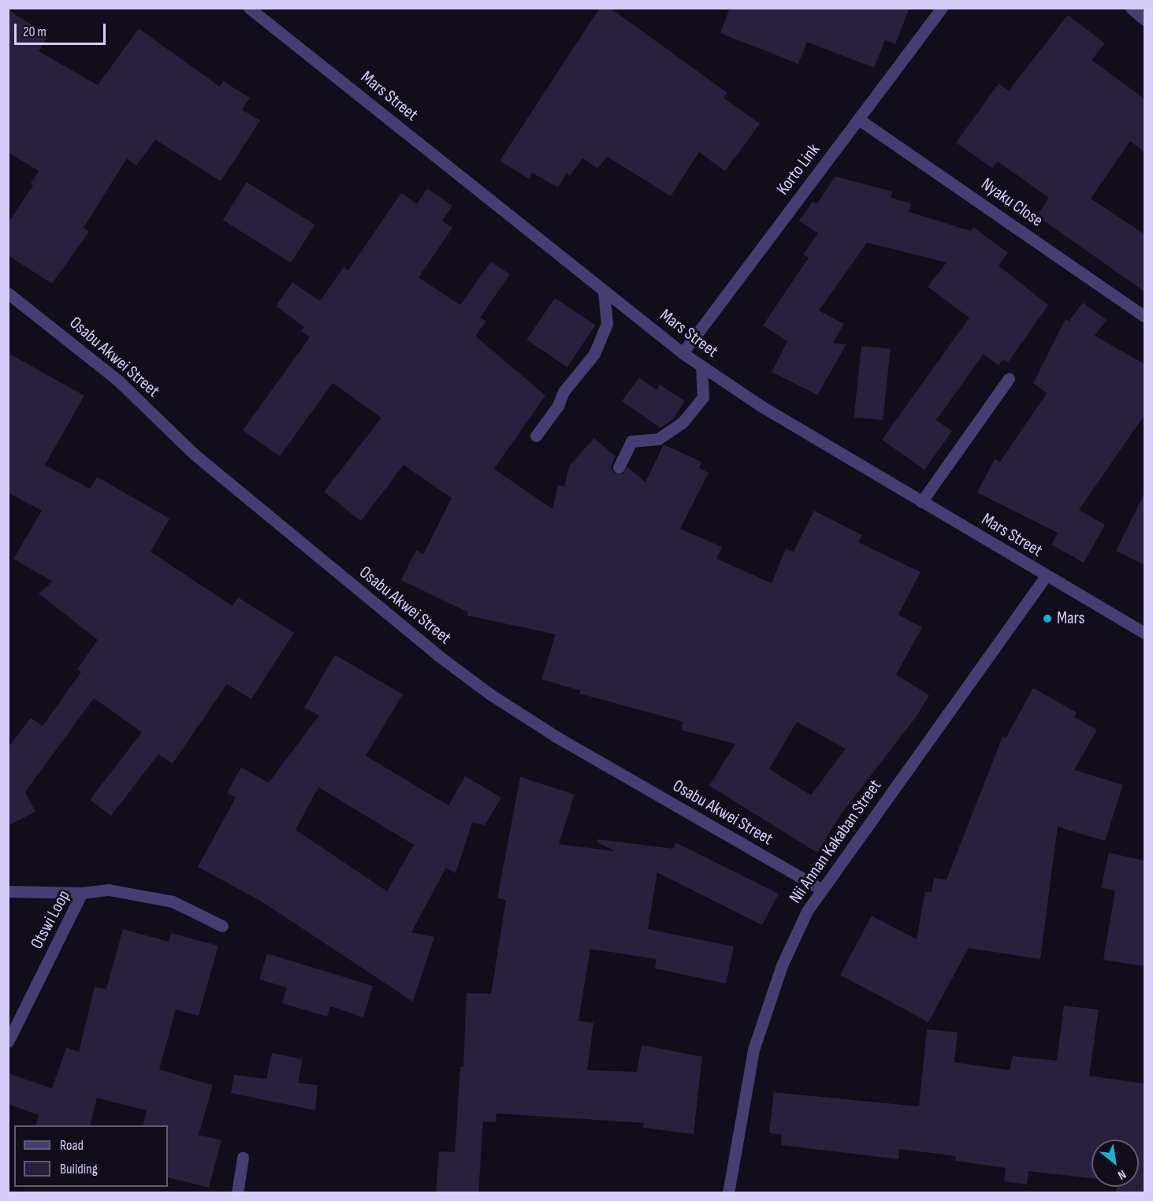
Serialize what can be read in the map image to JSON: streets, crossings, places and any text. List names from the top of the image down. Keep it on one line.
{"streets":{"street":["Mars Street","Korto Link","Nyaku Close","Osabu Akwei Street","Nii Annan Kakaban Street","Otswi Loop"]},"crossings":[["Mars Street","Korto Link"],["Mars Street","Nii Annan Kakaban Street"],["Korto Link","Nyaku Close"],["Osabu Akwei Street","Nii Annan Kakaban Street"]],"places":["Mars"],"legend":["Road","Building"],"scale_bar":"20 m","north":"bottom right"}
